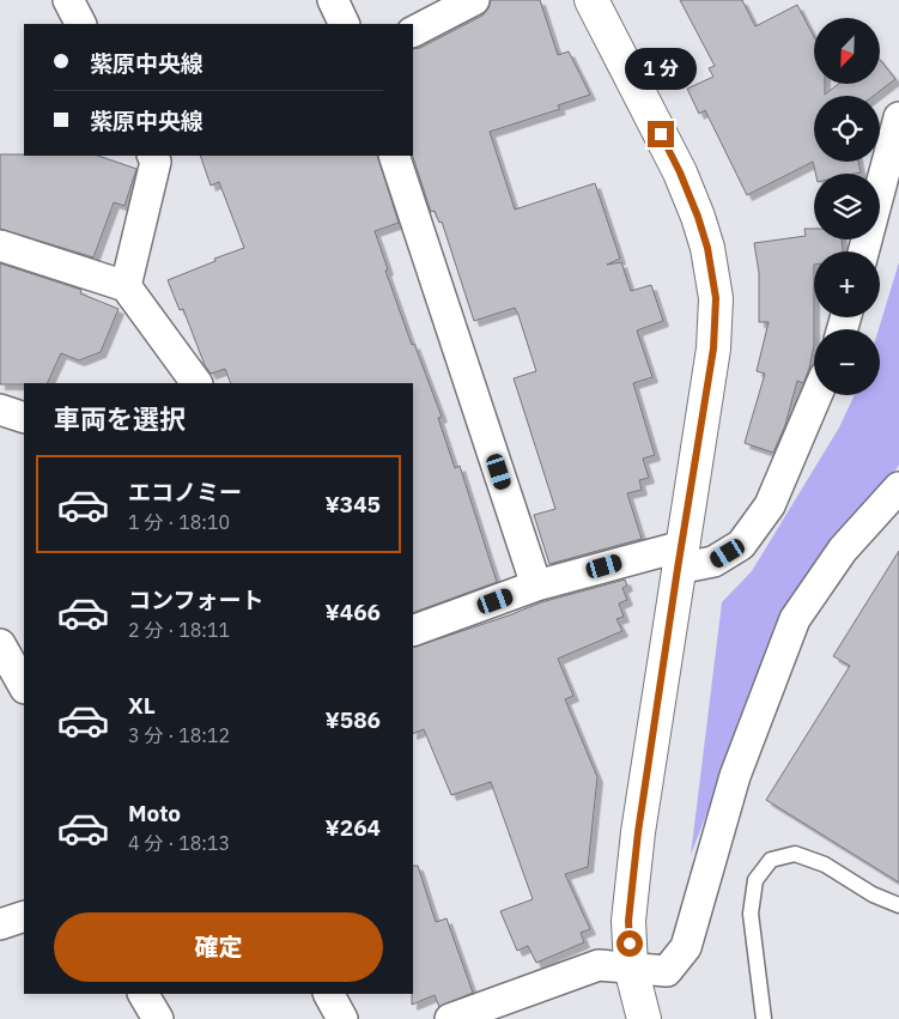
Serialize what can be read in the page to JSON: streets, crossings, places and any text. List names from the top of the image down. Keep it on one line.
{"north":"bottom left","page":{"map_buttons":["+","−"],"banner":["紫原中央線","紫原中央線"],"bubble":"1 分","heading":"車両を選択","list":[{"name":"エコノミー","note":"1 分 · 18:10","value":"¥345"},{"name":"コンフォート","note":"2 分 · 18:11","value":"¥466"},{"name":"XL","note":"3 分 · 18:12","value":"¥586"},{"name":"Moto","note":"4 分 · 18:13","value":"¥264"}],"buttons":"確定"}}
